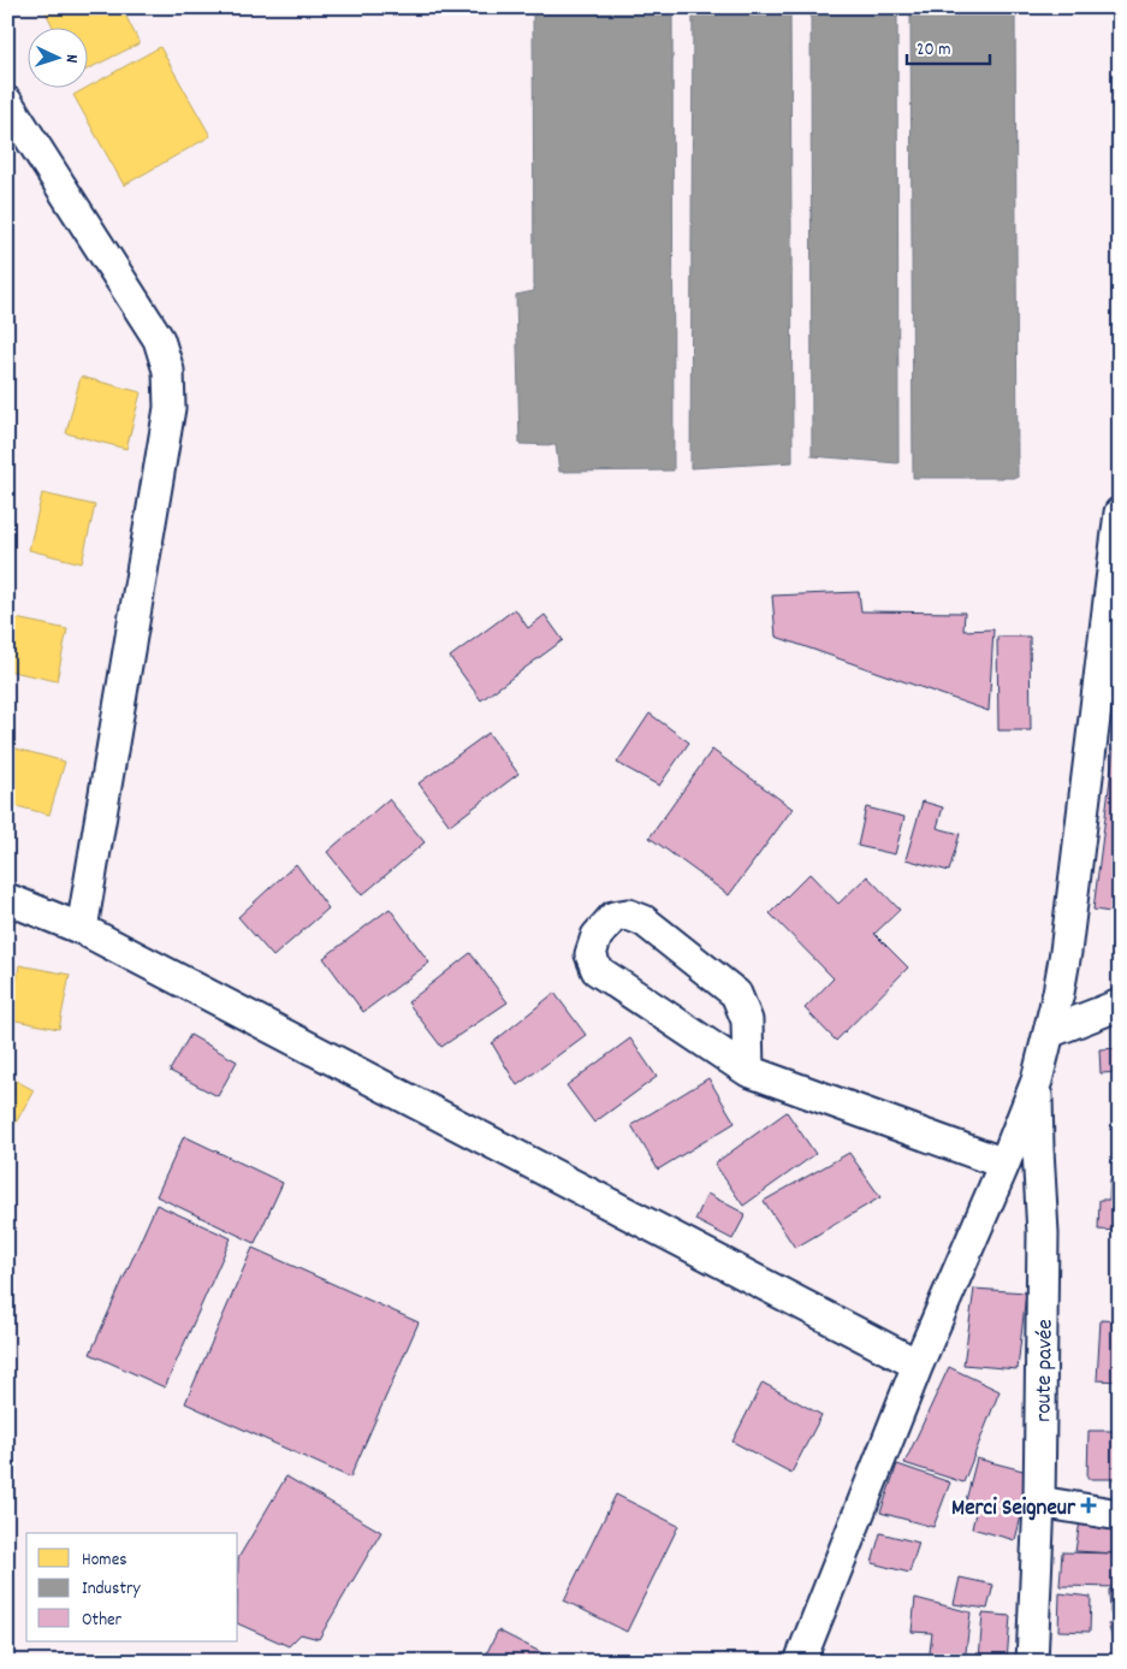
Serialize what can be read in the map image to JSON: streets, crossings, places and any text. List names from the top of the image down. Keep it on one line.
{"streets":{"street":["route pavée"]},"places":{"health":["Merci Seigneur"]},"legend":["Homes","Industry","Other"],"scale_bar":"20 m","north":"right"}
